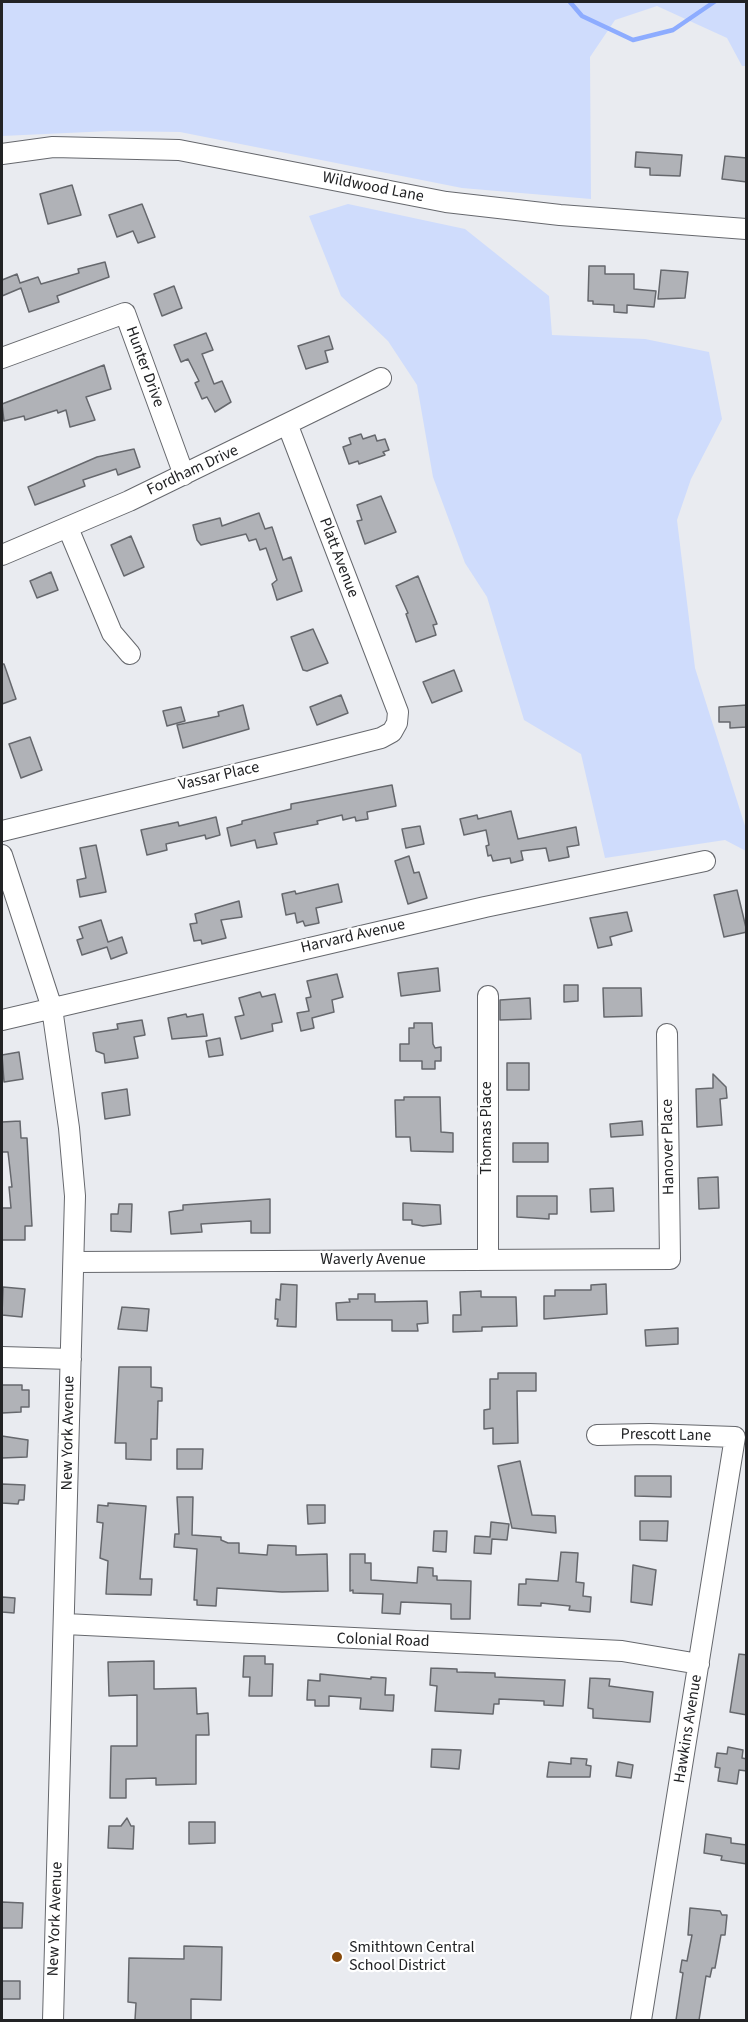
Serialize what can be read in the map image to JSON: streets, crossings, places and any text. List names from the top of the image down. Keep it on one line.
{"streets":{"street":["Wildwood Lane","Hunter Drive","Fordham Drive","Platt Avenue","Vassar Place","Harvard Avenue","Thomas Place","Hanover Place","Waverly Avenue","New York Avenue","Prescott Lane","Colonial Road","Hawkins Avenue"]},"crossings":[["Hunter Drive","Fordham Drive"],["Fordham Drive","Platt Avenue"],["Platt Avenue","Vassar Place"],["Harvard Avenue","New York Avenue"],["Thomas Place","Waverly Avenue"],["Hanover Place","Waverly Avenue"],["Waverly Avenue","New York Avenue"],["New York Avenue","Colonial Road"],["Prescott Lane","Hawkins Avenue"],["Colonial Road","Hawkins Avenue"]],"places":["Smithtown Central School District"]}
